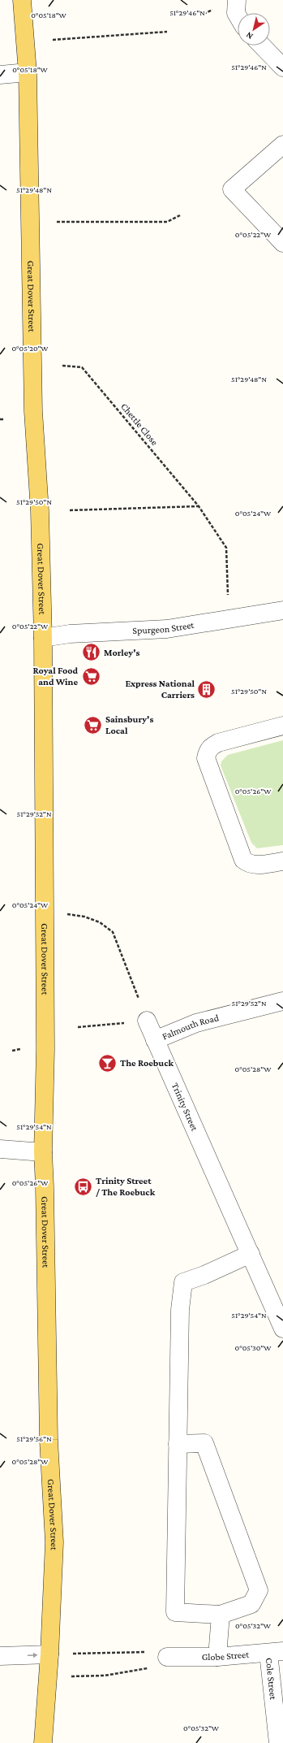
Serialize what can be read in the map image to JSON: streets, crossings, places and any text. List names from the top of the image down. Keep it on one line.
{"streets":{"main road":["Great Dover Street"],"street":["Spurgeon Street","Falmouth Road","Trinity Street","Globe Street","Cole Street"],"path":["Chettle Close"]},"crossings":[["Great Dover Street","Spurgeon Street"],["Falmouth Road","Trinity Street"],["Globe Street","Cole Street"]],"places":{"restaurant":["Morley's"],"supermarket":["Royal Food and Wine","Sainsbury's Local"],"building":["Express National Carriers"],"bar":["The Roebuck"],"bus stop":["Trinity Street / The Roebuck"]},"north":"bottom left","coordinates":["51°29'46\"N","0°05'18\"W","51°29'48\"N","0°05'22\"W","0°05'20\"W","51°29'50\"N","0°05'24\"W","0°05'26\"W","51°29'52\"N","0°05'28\"W","51°29'54\"N","0°05'30\"W","51°29'56\"N","0°05'32\"W"]}
